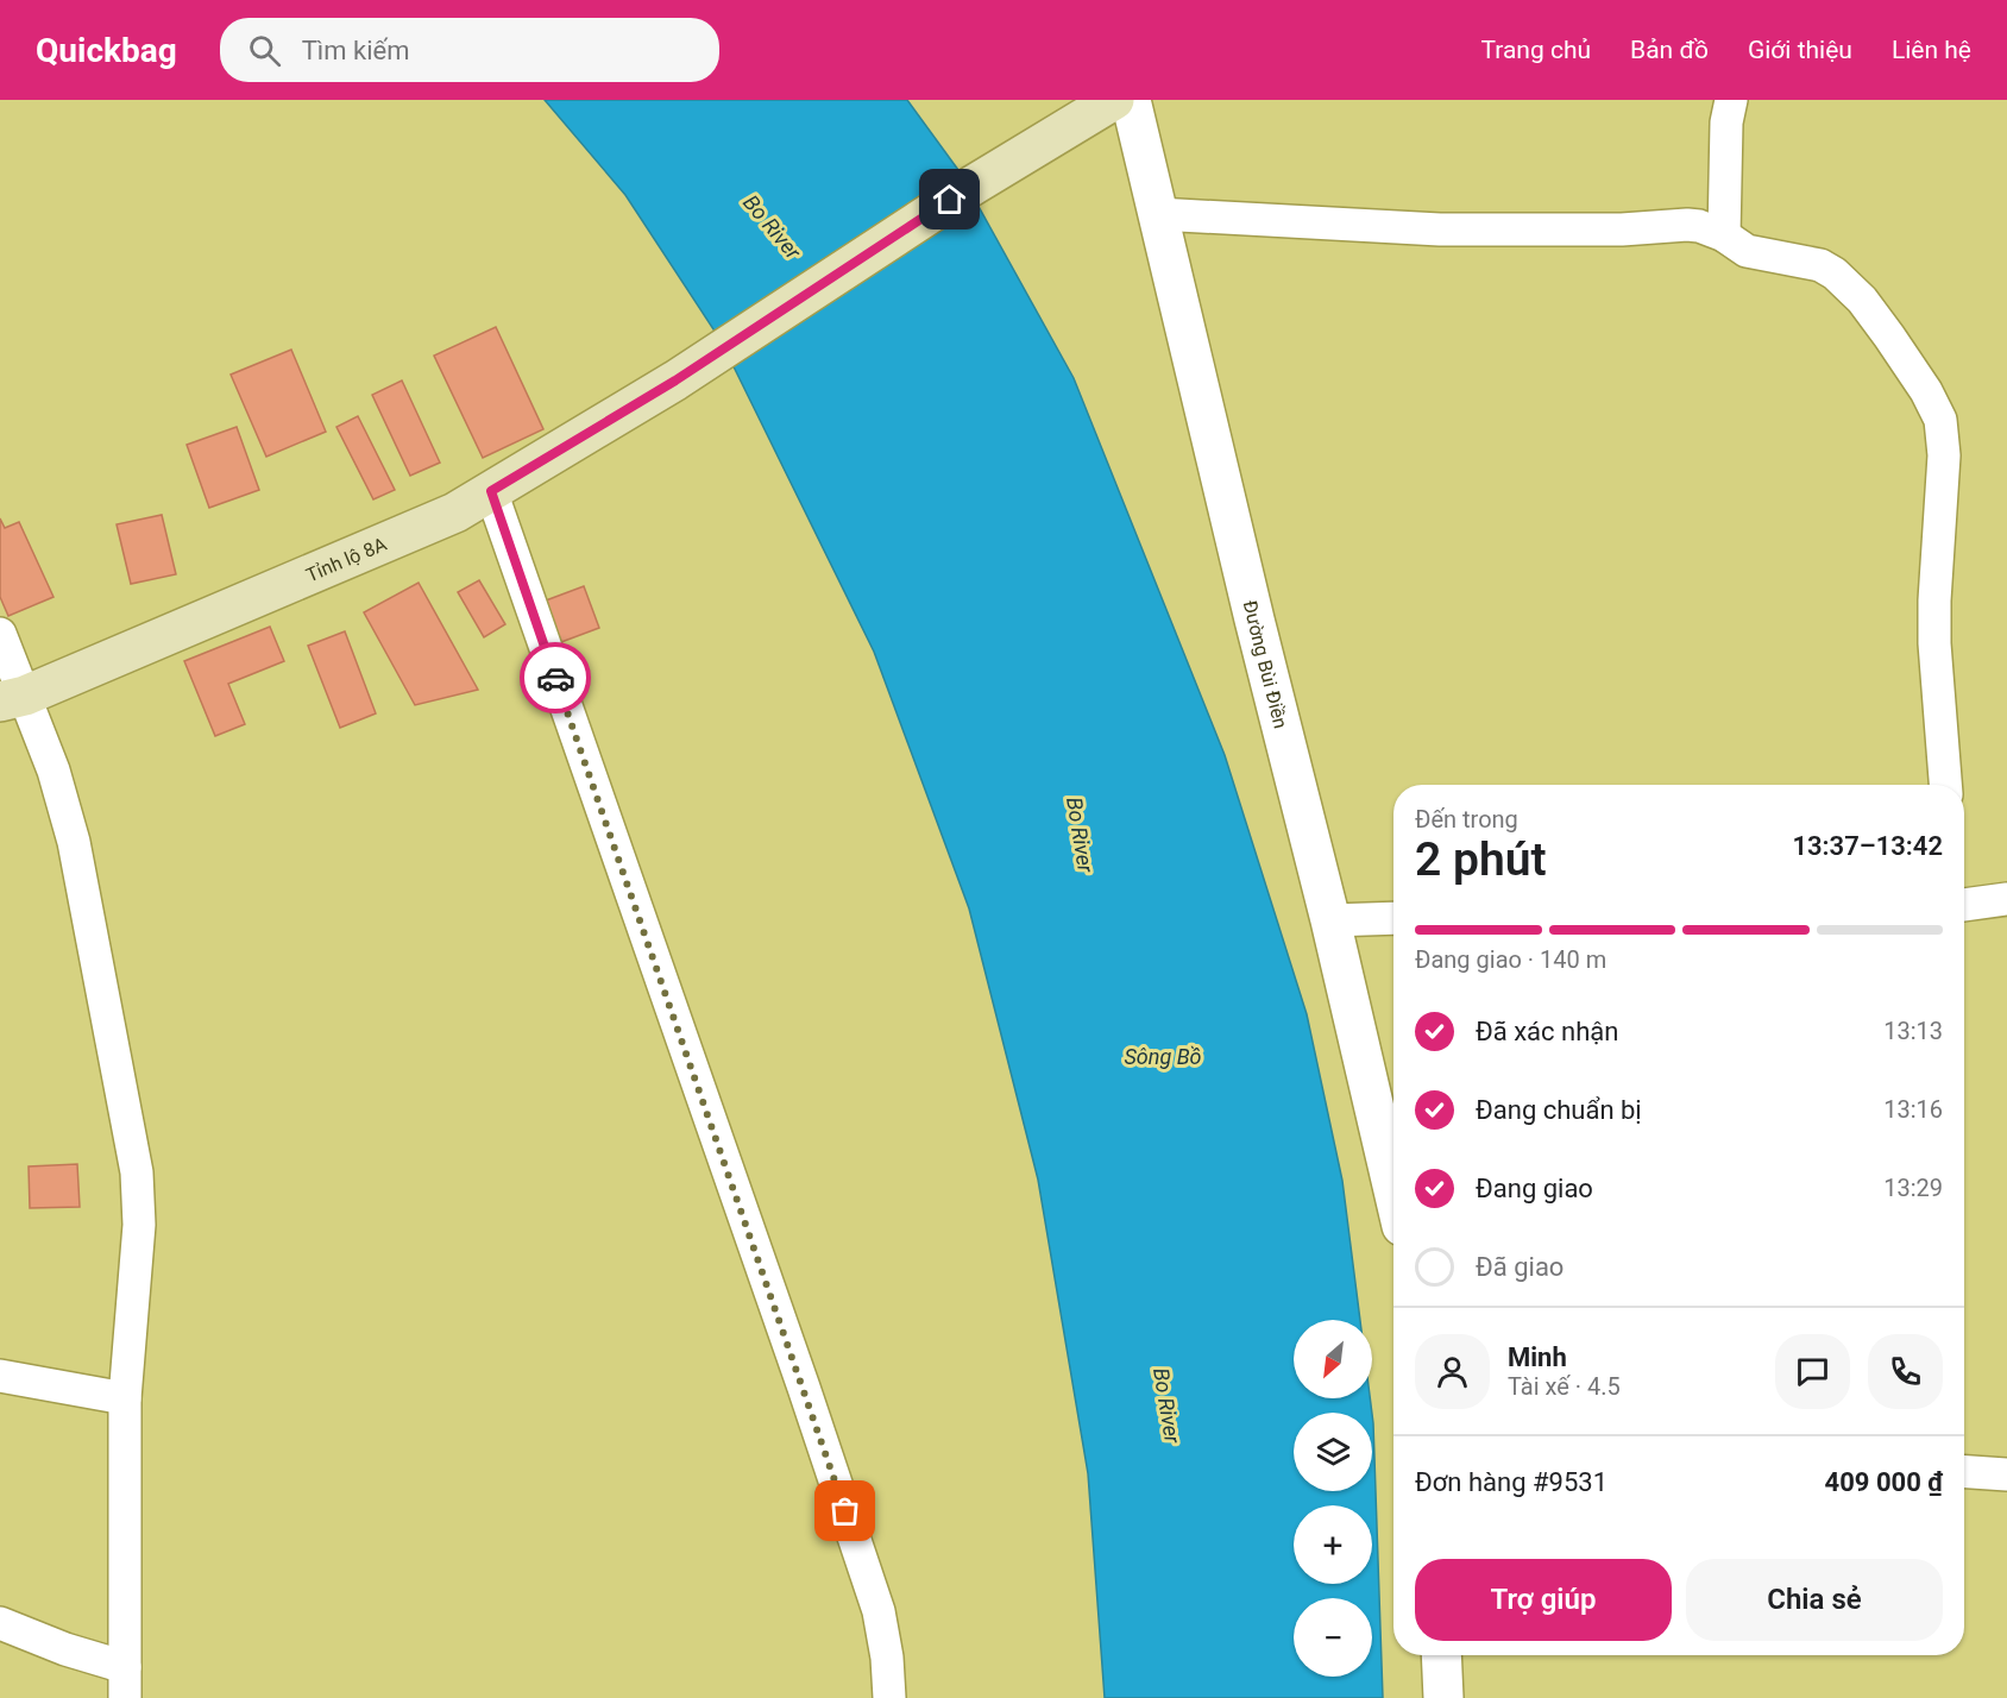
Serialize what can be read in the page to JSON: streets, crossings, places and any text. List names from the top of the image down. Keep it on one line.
{"streets":{"main road":["Tỉnh lộ 8A"],"street":["Đường Bùi Điền"]},"water":["Bo River","Sông Bồ"],"north":"bottom left","page":{"header":"Quickbag","search":"Tìm kiếm","nav":["Trang chủ","Bản đồ","Giới thiệu","Liên hệ"],"heading":["2 phút","Đến trong","13:37–13:42"],"panel":["Minh","Tài xế · 4.5","Đơn hàng #9531","409 000 ₫"],"bar":"Đang giao · 140 m","list":[["Đã xác nhận","13:13"],["Đang chuẩn bị","13:16"],["Đang giao","13:29"],"Đã giao"],"map_buttons":["+","−"],"buttons":["Trợ giúp","Chia sẻ"]}}
